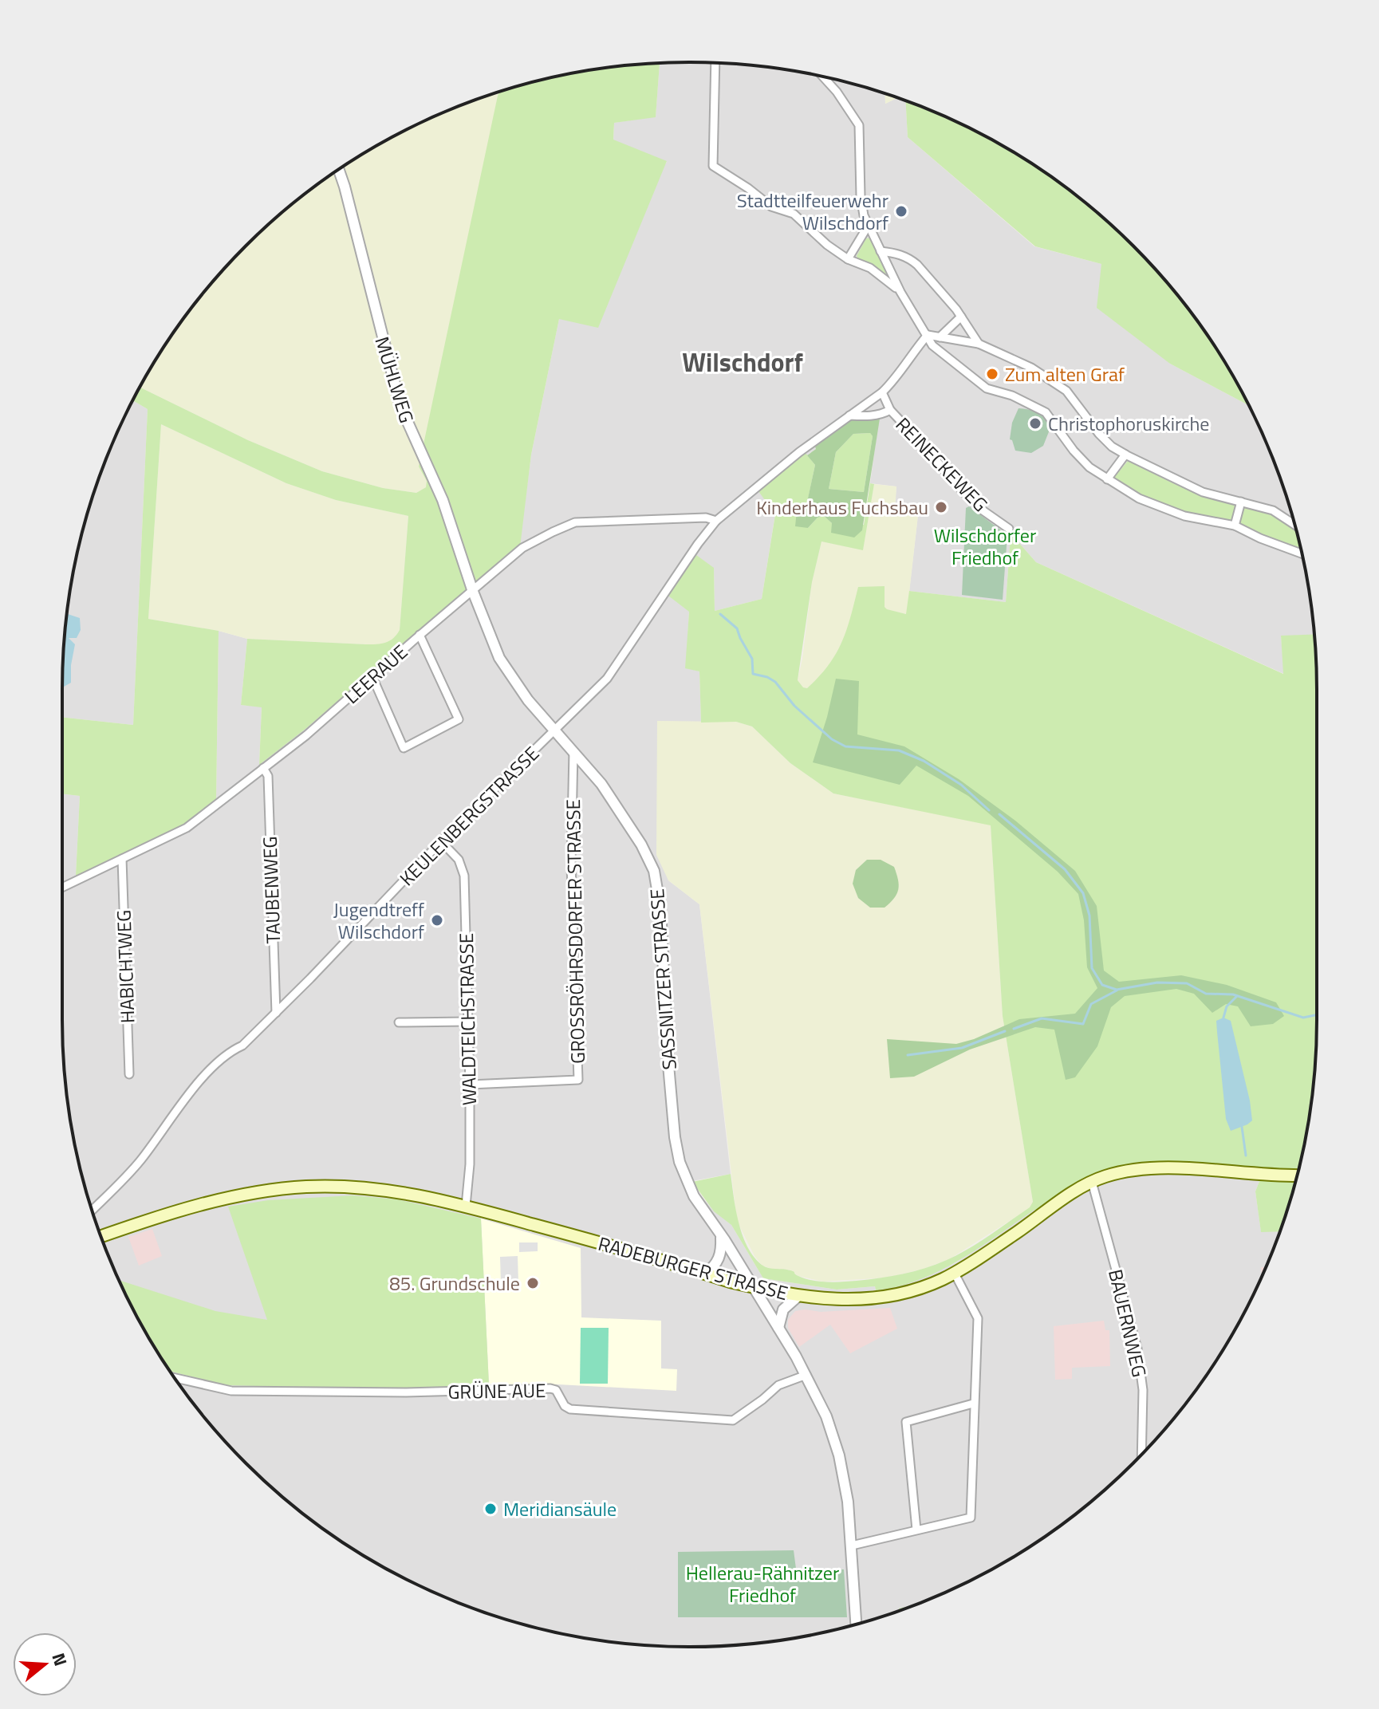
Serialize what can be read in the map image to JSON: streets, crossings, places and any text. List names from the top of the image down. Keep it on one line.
{"streets":{"main road":["RADEBURGER STRASSE"],"street":["MÜHLWEG","REINECKEWEG","LEERAUE","KEULENBERGSTRASSE","TAUBENWEG","GROSSRÖHRSDORFER STRASSE","HABICHTWEG","SASSNITZER STRASSE","WALDTEICHSTRASSE","BAUERNWEG","GRÜNE AUE"]},"crossings":[["MÜHLWEG","LEERAUE"],["MÜHLWEG","SASSNITZER STRASSE"],["REINECKEWEG","KEULENBERGSTRASSE"],["LEERAUE","KEULENBERGSTRASSE"],["LEERAUE","TAUBENWEG"],["LEERAUE","HABICHTWEG"],["LEERAUE","SASSNITZER STRASSE"],["KEULENBERGSTRASSE","TAUBENWEG"],["KEULENBERGSTRASSE","SASSNITZER STRASSE"],["KEULENBERGSTRASSE","WALDTEICHSTRASSE"],["GROSSRÖHRSDORFER STRASSE","SASSNITZER STRASSE"],["GROSSRÖHRSDORFER STRASSE","WALDTEICHSTRASSE"],["SASSNITZER STRASSE","RADEBURGER STRASSE"],["SASSNITZER STRASSE","GRÜNE AUE"],["WALDTEICHSTRASSE","RADEBURGER STRASSE"],["RADEBURGER STRASSE","BAUERNWEG"]],"districts":["Wilschdorf"],"parks":["Wilschdorfer Friedhof","Hellerau-Rähnitzer Friedhof"],"places":["Stadtteilfeuerwehr Wilschdorf","Zum alten Graf","Christophoruskirche","Kinderhaus Fuchsbau","Jugendtreff Wilschdorf","85. Grundschule","Meridiansäule"],"north":"right"}
